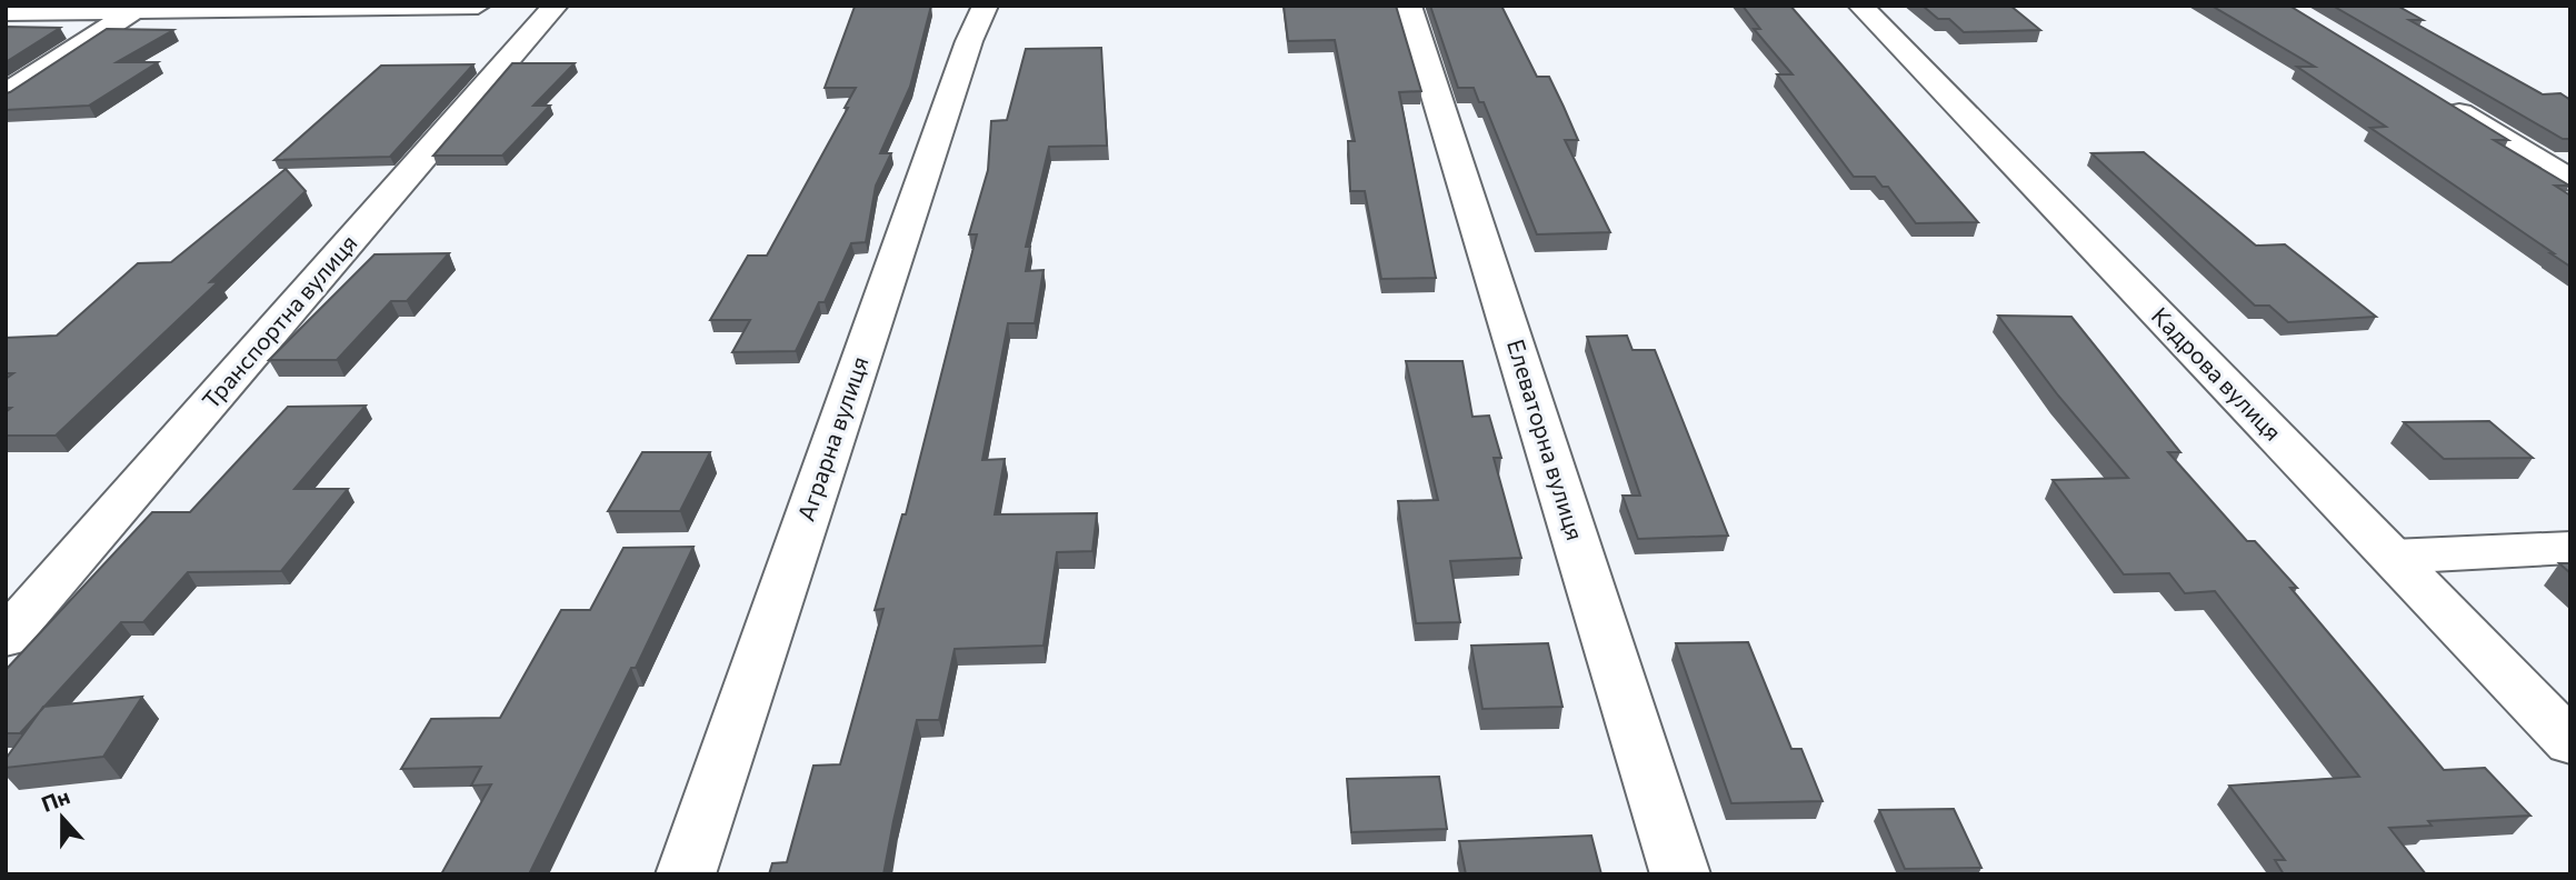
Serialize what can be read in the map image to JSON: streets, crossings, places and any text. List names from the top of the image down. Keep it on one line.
{"streets":{"street":["Транспортна вулиця","Кадрова вулиця","Аграрна вулиця","Елеваторна вулиця"]},"north":"top"}
